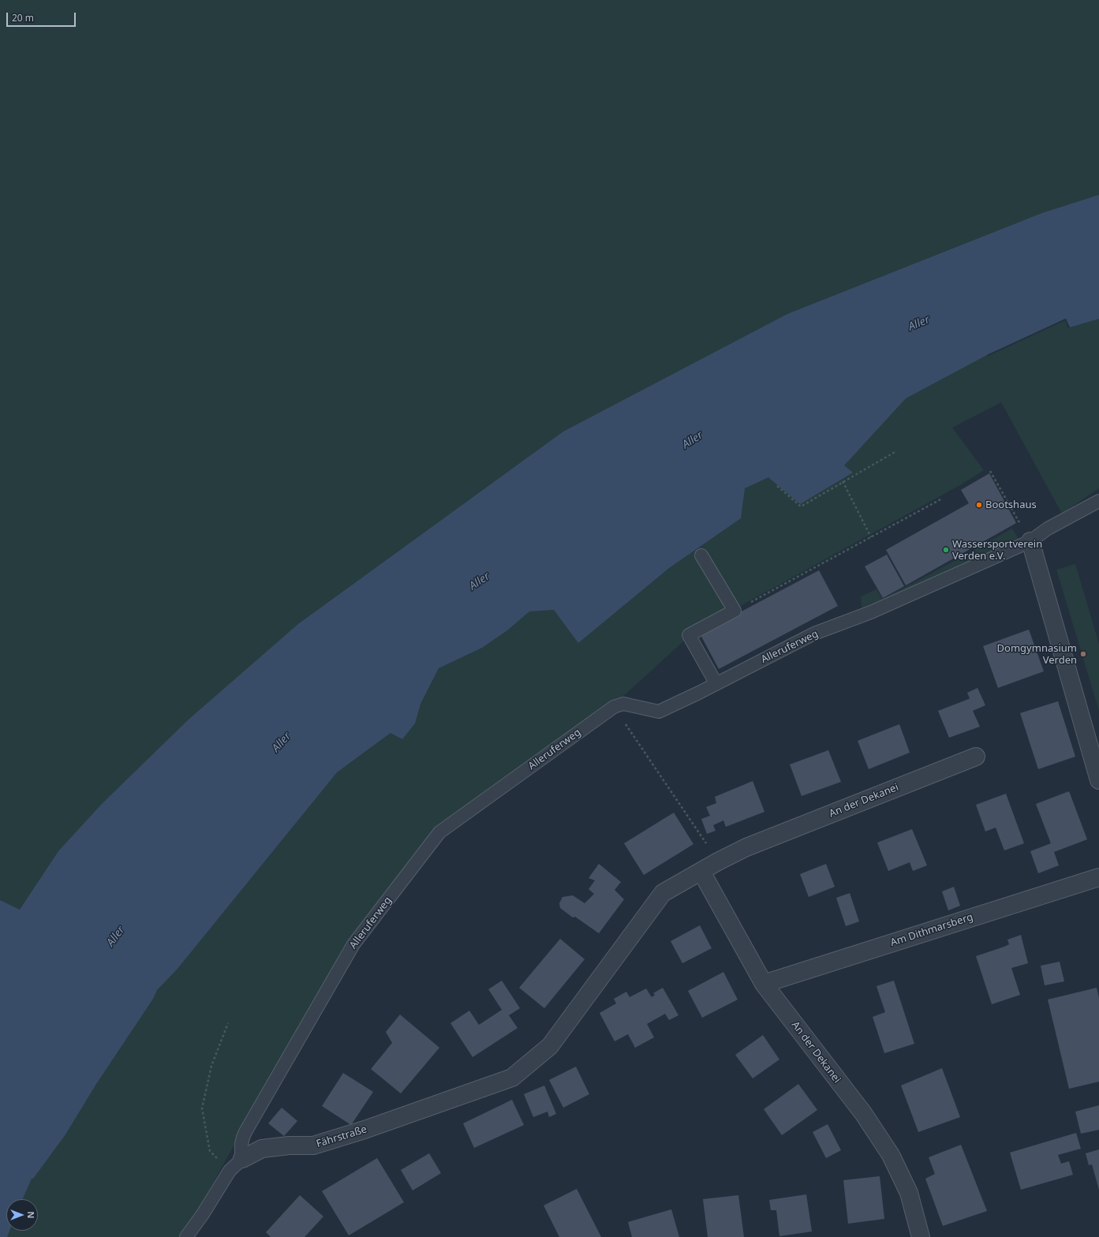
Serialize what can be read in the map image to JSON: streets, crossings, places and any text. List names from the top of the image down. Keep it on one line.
{"streets":{"street":["An der Dekanei","Am Dithmarsberg","Fährstraße"],"lane":["Alleruferweg"]},"crossings":[["Alleruferweg","Fährstraße"],["An der Dekanei","Am Dithmarsberg"],["An der Dekanei","Fährstraße"]],"water":["Aller"],"places":["Bootshaus","Wassersportverein Verden e.V.","Domgymnasium Verden"],"scale_bar":"20 m","north":"right"}
